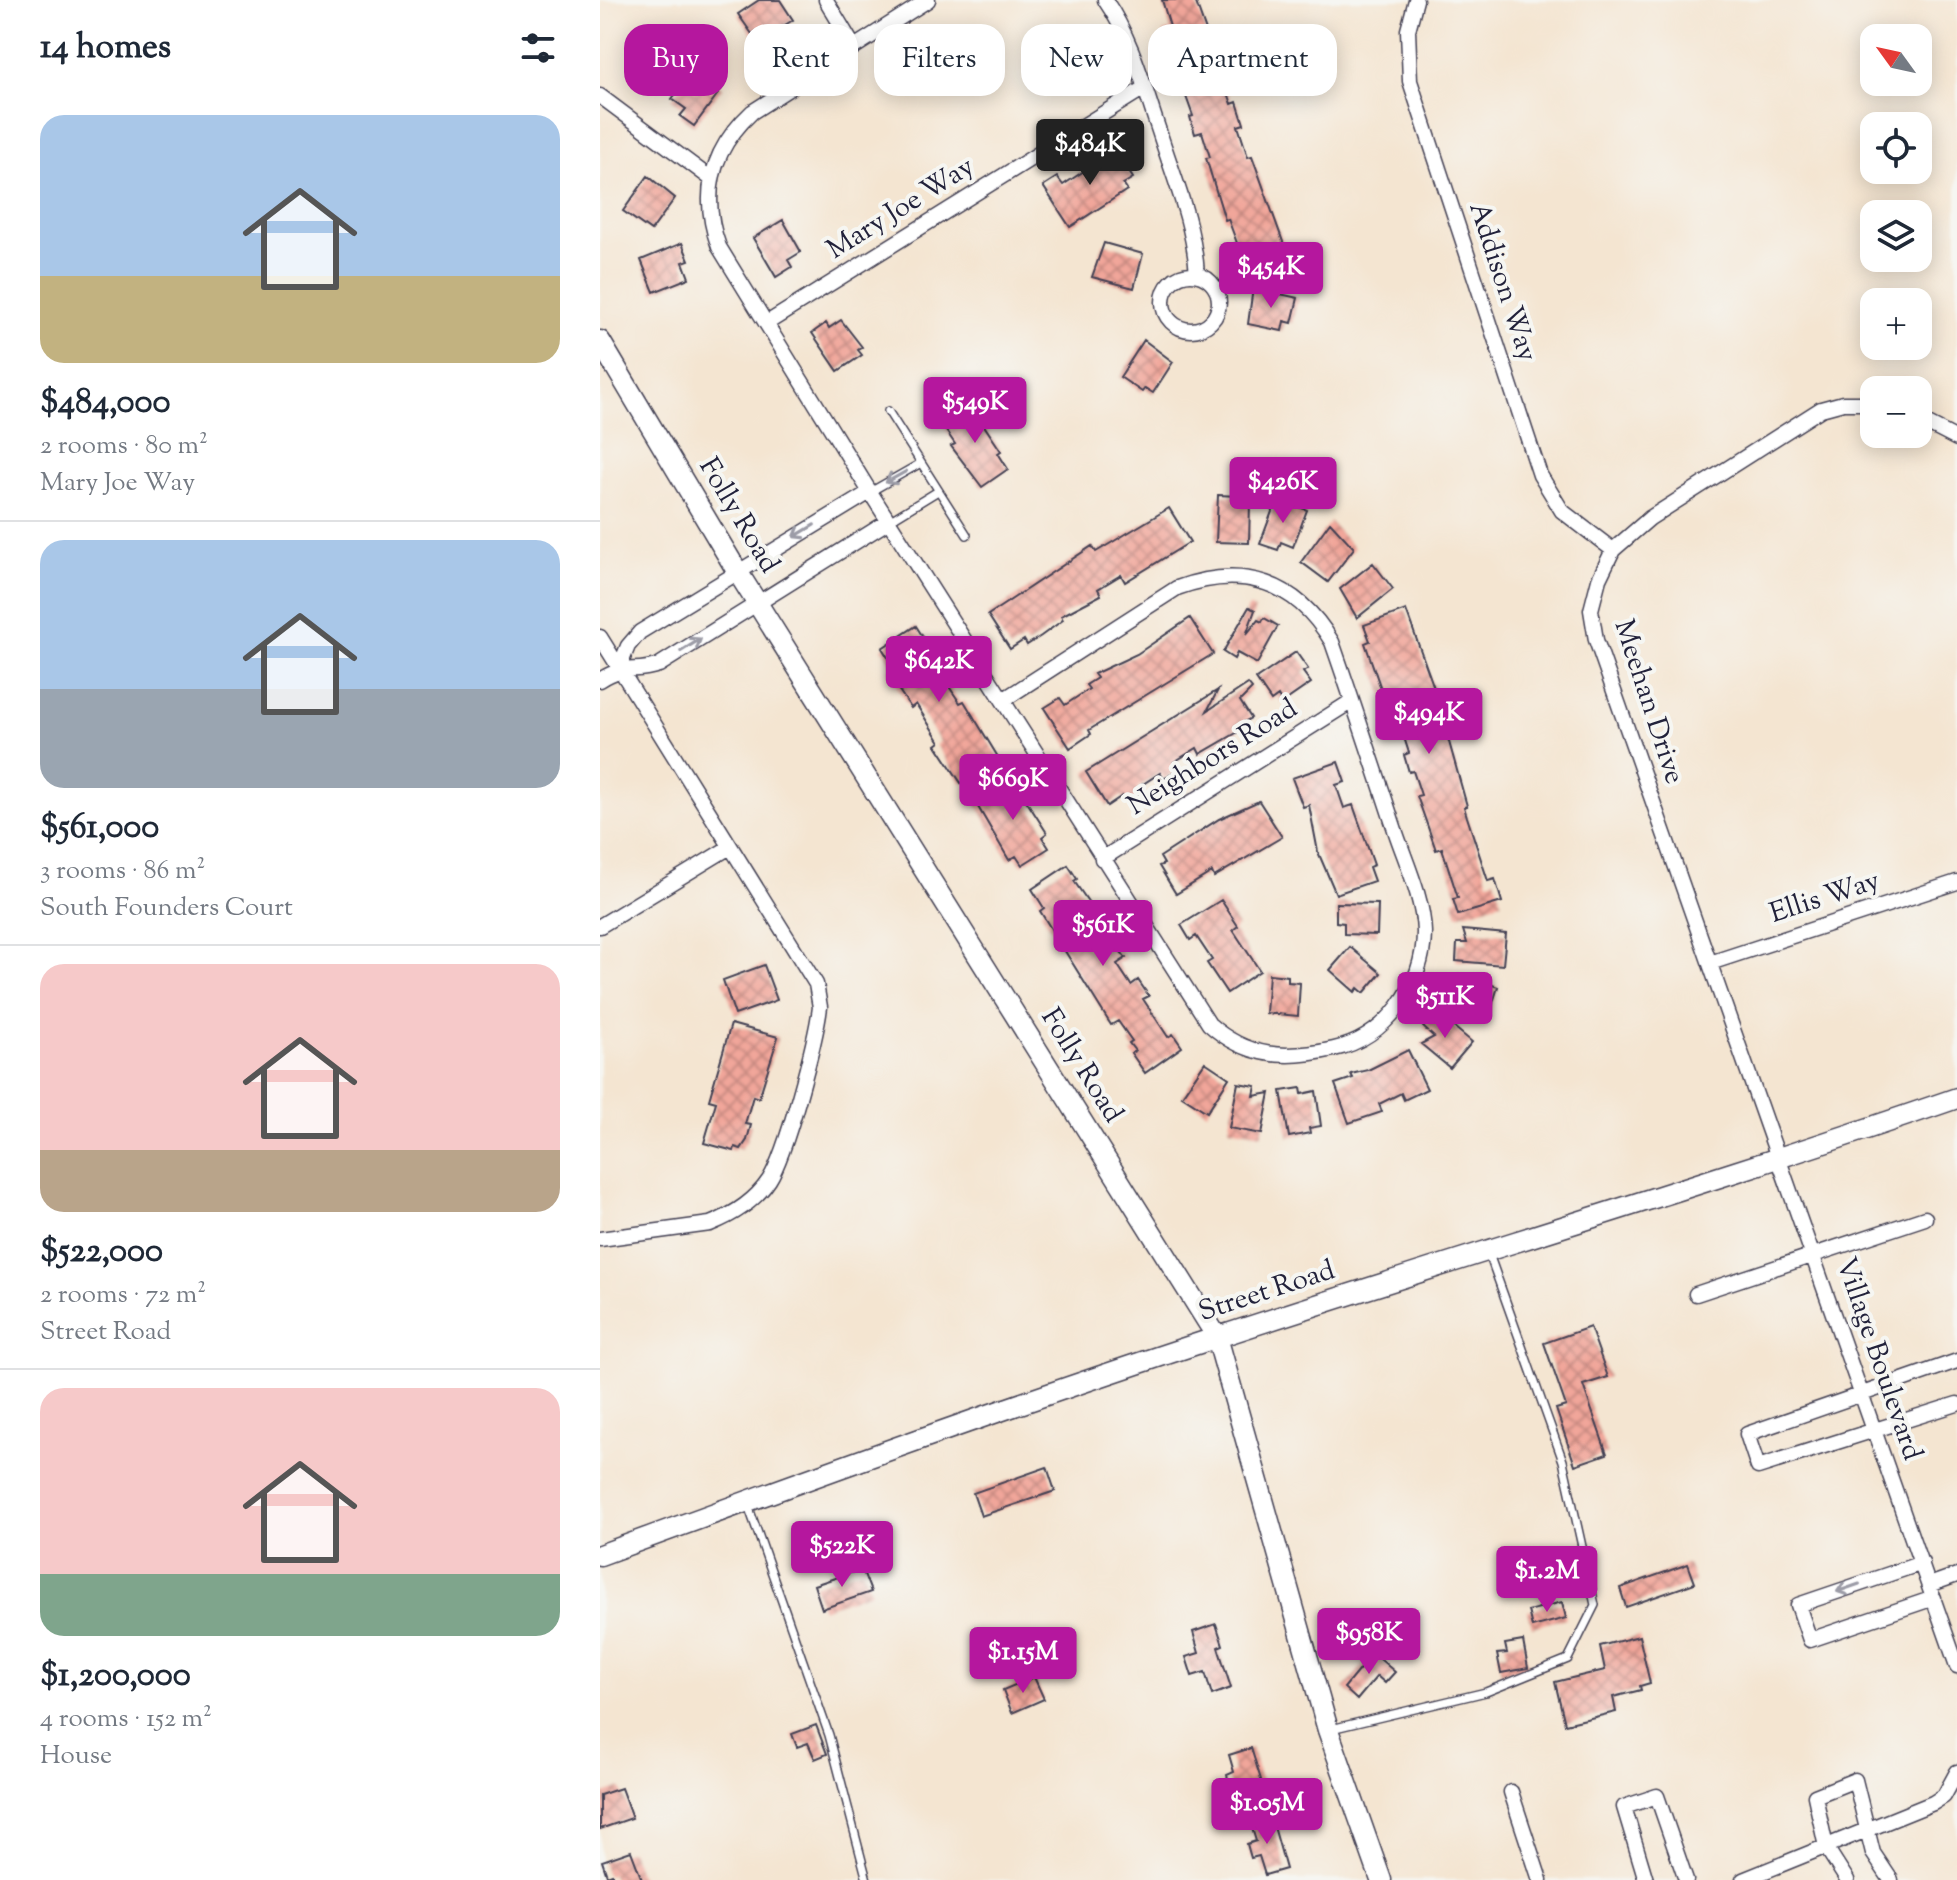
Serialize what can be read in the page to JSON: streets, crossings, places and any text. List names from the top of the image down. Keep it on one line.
{"streets":{"street":["Mary Joe Way","Addison Way","Folly Road","Meehan Drive","Neighbors Road","Ellis Way","Street Road","Village Boulevard"]},"crossings":[["Addison Way","Meehan Drive"],["Folly Road","Street Road"],["Meehan Drive","Ellis Way"],["Meehan Drive","Street Road"],["Meehan Drive","Village Boulevard"],["Street Road","Village Boulevard"]],"north":"top left","page":{"heading":"14 homes","map_buttons":["+","−"],"chip":["Buy","Rent","Filters","New","Apartment"],"list":[{"name":"$484,000","note":"2 rooms · 80 m² · Mary Joe Way"},{"name":"$561,000","note":"3 rooms · 86 m² · South Founders Court"},{"name":"$522,000","note":"2 rooms · 72 m² · Street Road"},{"name":"$1,200,000","note":"4 rooms · 152 m² · House"}],"price":["$484K","$454K","$549K","$426K","$642K","$494K","$669K","$561K","$511K","$522K","$1.2M","$958K","$1.15M","$1.05M"]}}
